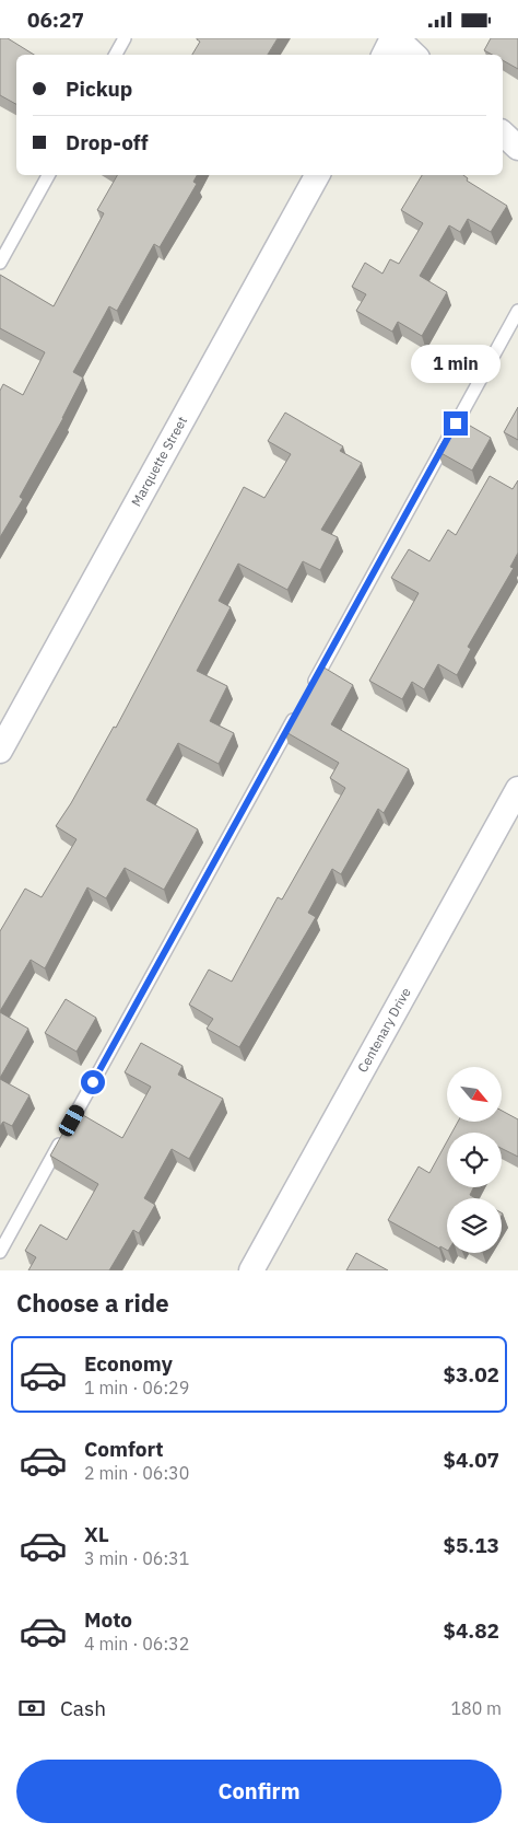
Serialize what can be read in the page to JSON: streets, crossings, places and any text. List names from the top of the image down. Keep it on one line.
{"streets":{"street":["Marquette Street","Centenary Drive"]},"north":"bottom right","page":{"status":"06:27","banner":["Pickup","Drop-off"],"bubble":"1 min","heading":"Choose a ride","list":[{"name":"Economy","note":"1 min · 06:29","value":"$3.02"},{"name":"Comfort","note":"2 min · 06:30","value":"$4.07"},{"name":"XL","note":"3 min · 06:31","value":"$5.13"},{"name":"Moto","note":"4 min · 06:32","value":"$4.82"}],"pay":["Cash","180 m"],"buttons":"Confirm"}}
